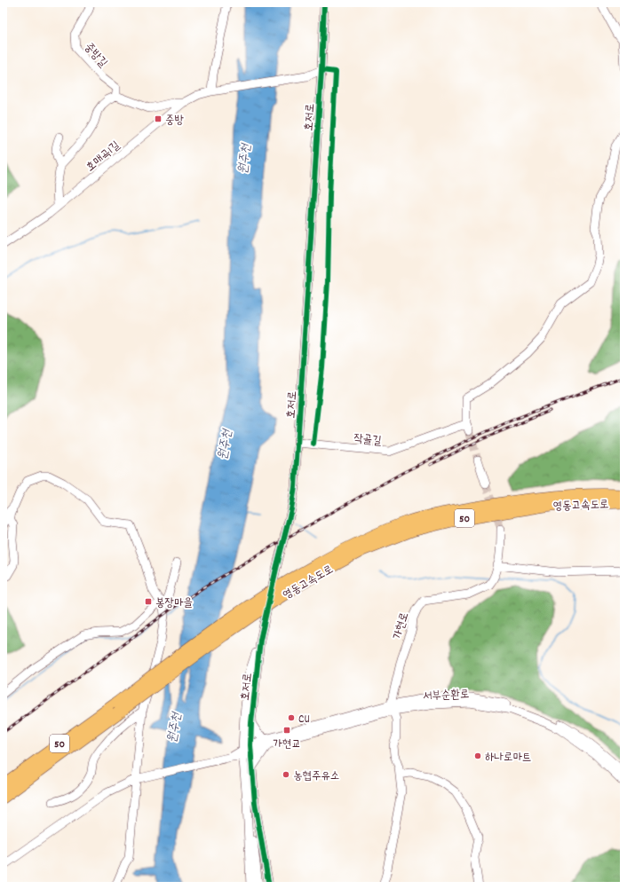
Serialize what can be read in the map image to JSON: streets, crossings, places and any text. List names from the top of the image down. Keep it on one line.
{"streets":{"highway":["영동고속도로","50"],"street":["중방길","호저로","호매곡1길","작골길","가현로","서부순환로"]},"crossings":[["호저로","호매곡1길"],["호저로","작골길"],["호저로","서부순환로"],["가현로","서부순환로"]],"water":["원주천"],"places":{"transit":["중방","봉장마을","가현교"],"other":["CU","하나로마트","농협주유소"]}}
